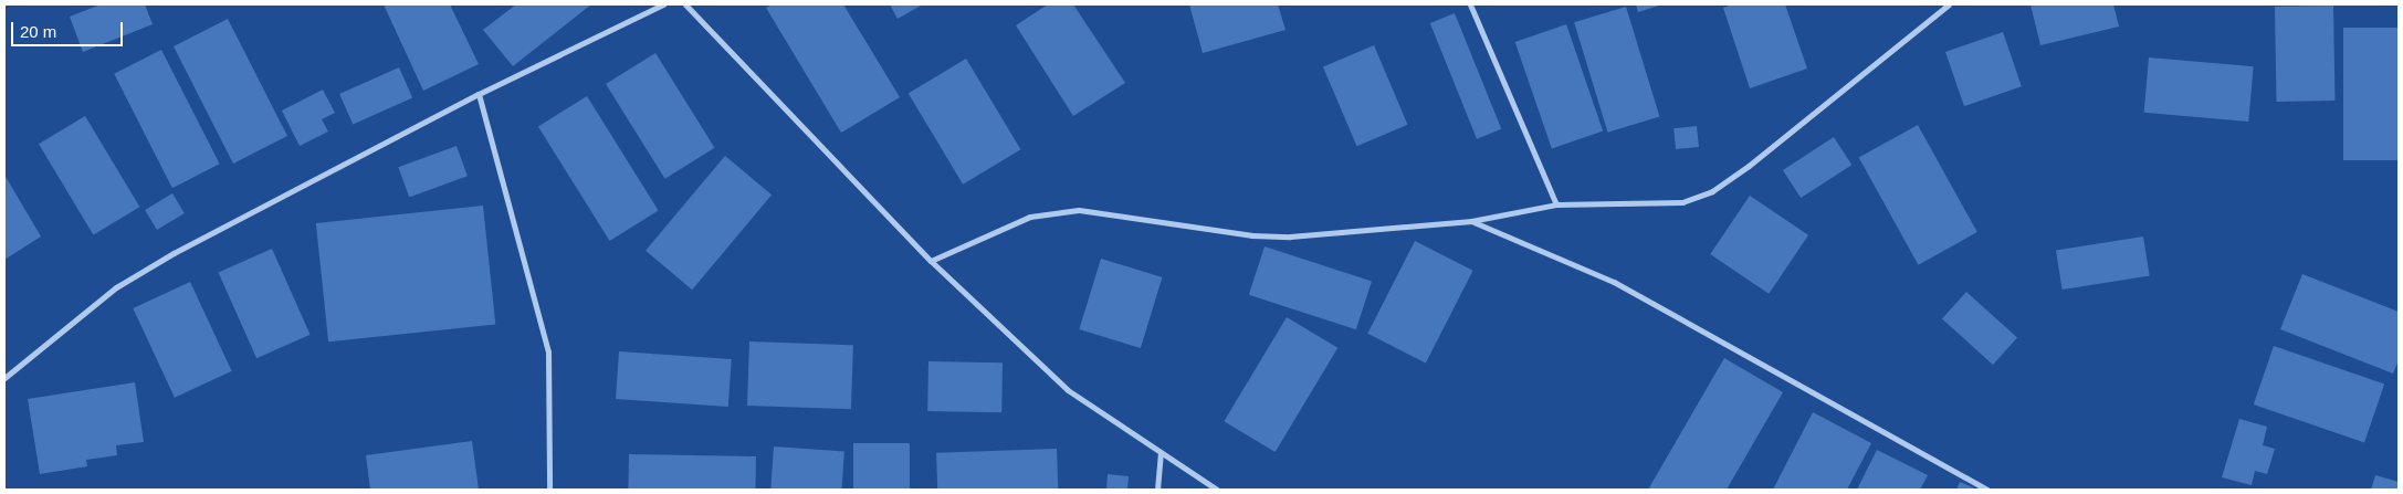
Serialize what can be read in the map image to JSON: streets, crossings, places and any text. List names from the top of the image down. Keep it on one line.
{"scale_bar":"20 m"}
